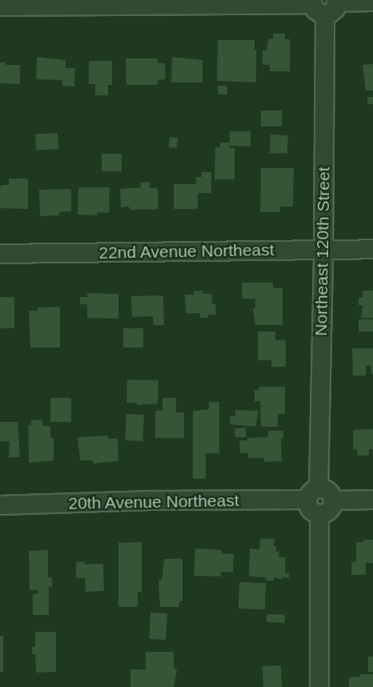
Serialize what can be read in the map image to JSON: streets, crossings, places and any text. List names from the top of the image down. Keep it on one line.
{"streets":{"street":["22nd Avenue Northeast","Northeast 120th Street","20th Avenue Northeast"]},"crossings":[["22nd Avenue Northeast","Northeast 120th Street"],["Northeast 120th Street","20th Avenue Northeast"]]}
